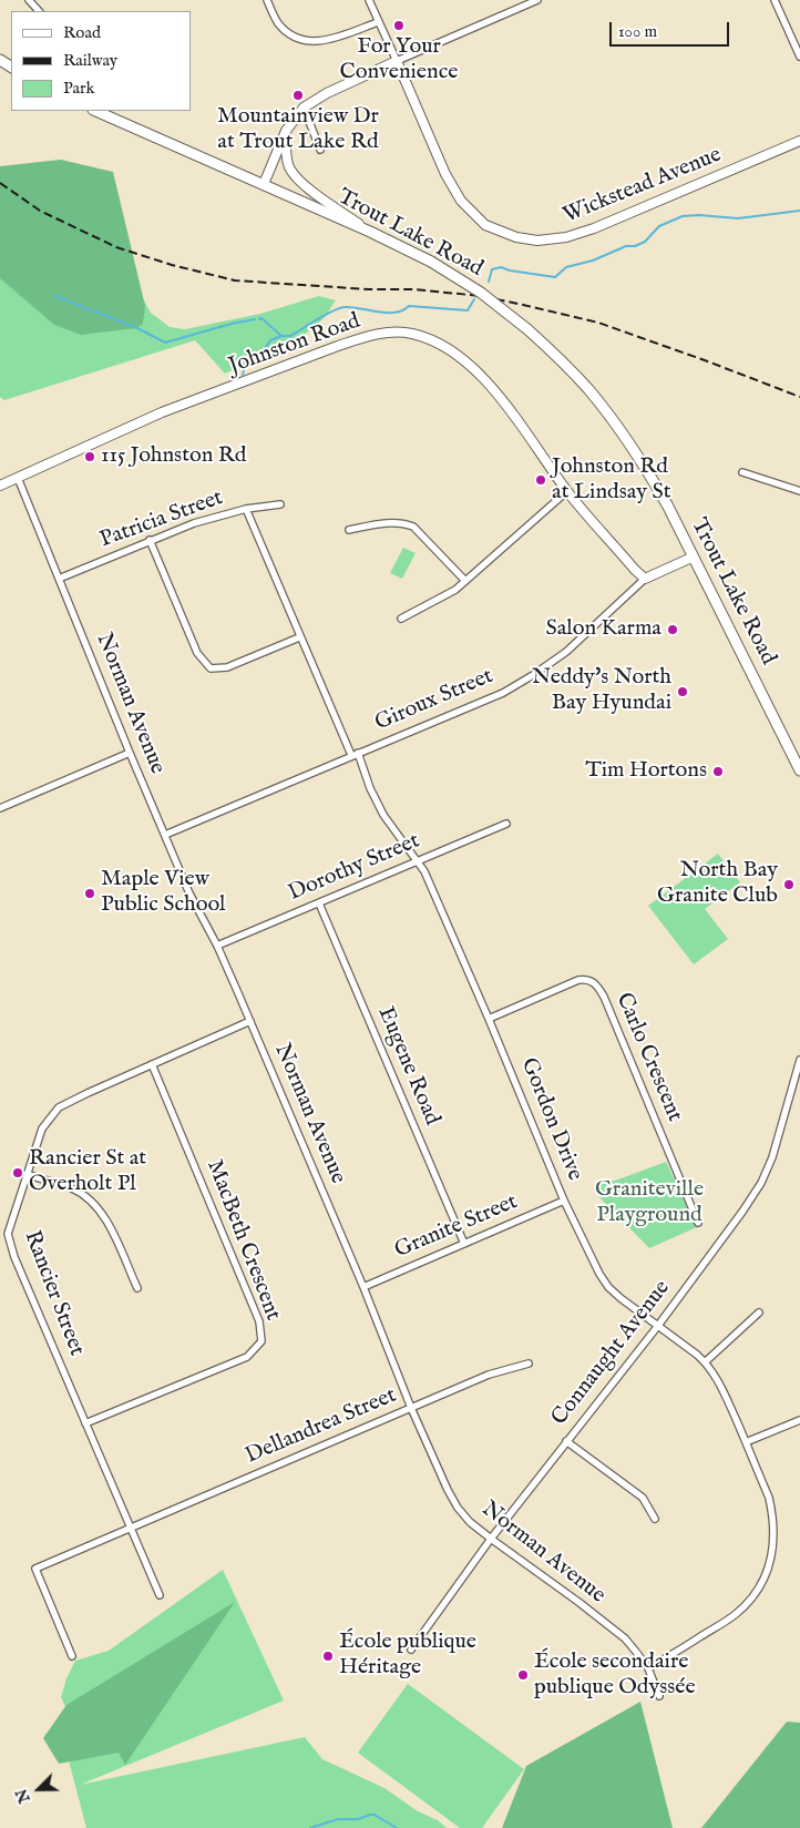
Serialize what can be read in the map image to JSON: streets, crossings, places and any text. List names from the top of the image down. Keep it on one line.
{"streets":{"main road":["Trout Lake Road"],"street":["Wickstead Avenue","Johnston Road","Patricia Street","Giroux Street","Norman Avenue","Dorothy Street","Carlo Crescent","Eugene Road","Gordon Drive","Granite Street","MacBeth Crescent","Rancier Street","Connaught Avenue","Dellandrea Street"]},"crossings":[["Trout Lake Road","Giroux Street"],["Johnston Road","Giroux Street"],["Johnston Road","Norman Avenue"],["Patricia Street","Norman Avenue"],["Patricia Street","Gordon Drive"],["Giroux Street","Norman Avenue"],["Giroux Street","Gordon Drive"],["Norman Avenue","Dorothy Street"],["Norman Avenue","Gordon Drive"],["Norman Avenue","Granite Street"],["Norman Avenue","Rancier Street"],["Norman Avenue","Connaught Avenue"],["Norman Avenue","Dellandrea Street"],["Dorothy Street","Eugene Road"],["Dorothy Street","Gordon Drive"],["Carlo Crescent","Gordon Drive"],["Eugene Road","Granite Street"],["Gordon Drive","Granite Street"],["Gordon Drive","Connaught Avenue"],["MacBeth Crescent","Rancier Street"],["Rancier Street","Dellandrea Street"]],"parks":["Graniteville Playground"],"places":["For Your Convenience","Mountainview Dr at Trout Lake Rd","115 Johnston Rd","Johnston Rd at Lindsay St","Salon Karma","Neddy's North Bay Hyundai","Tim Hortons","North Bay Granite Club","Maple View Public School","Rancier St at Overholt Pl","École publique Héritage","École secondaire publique Odyssée"],"legend":["Road","Railway","Park"],"scale_bar":"100 m","north":"bottom left"}
